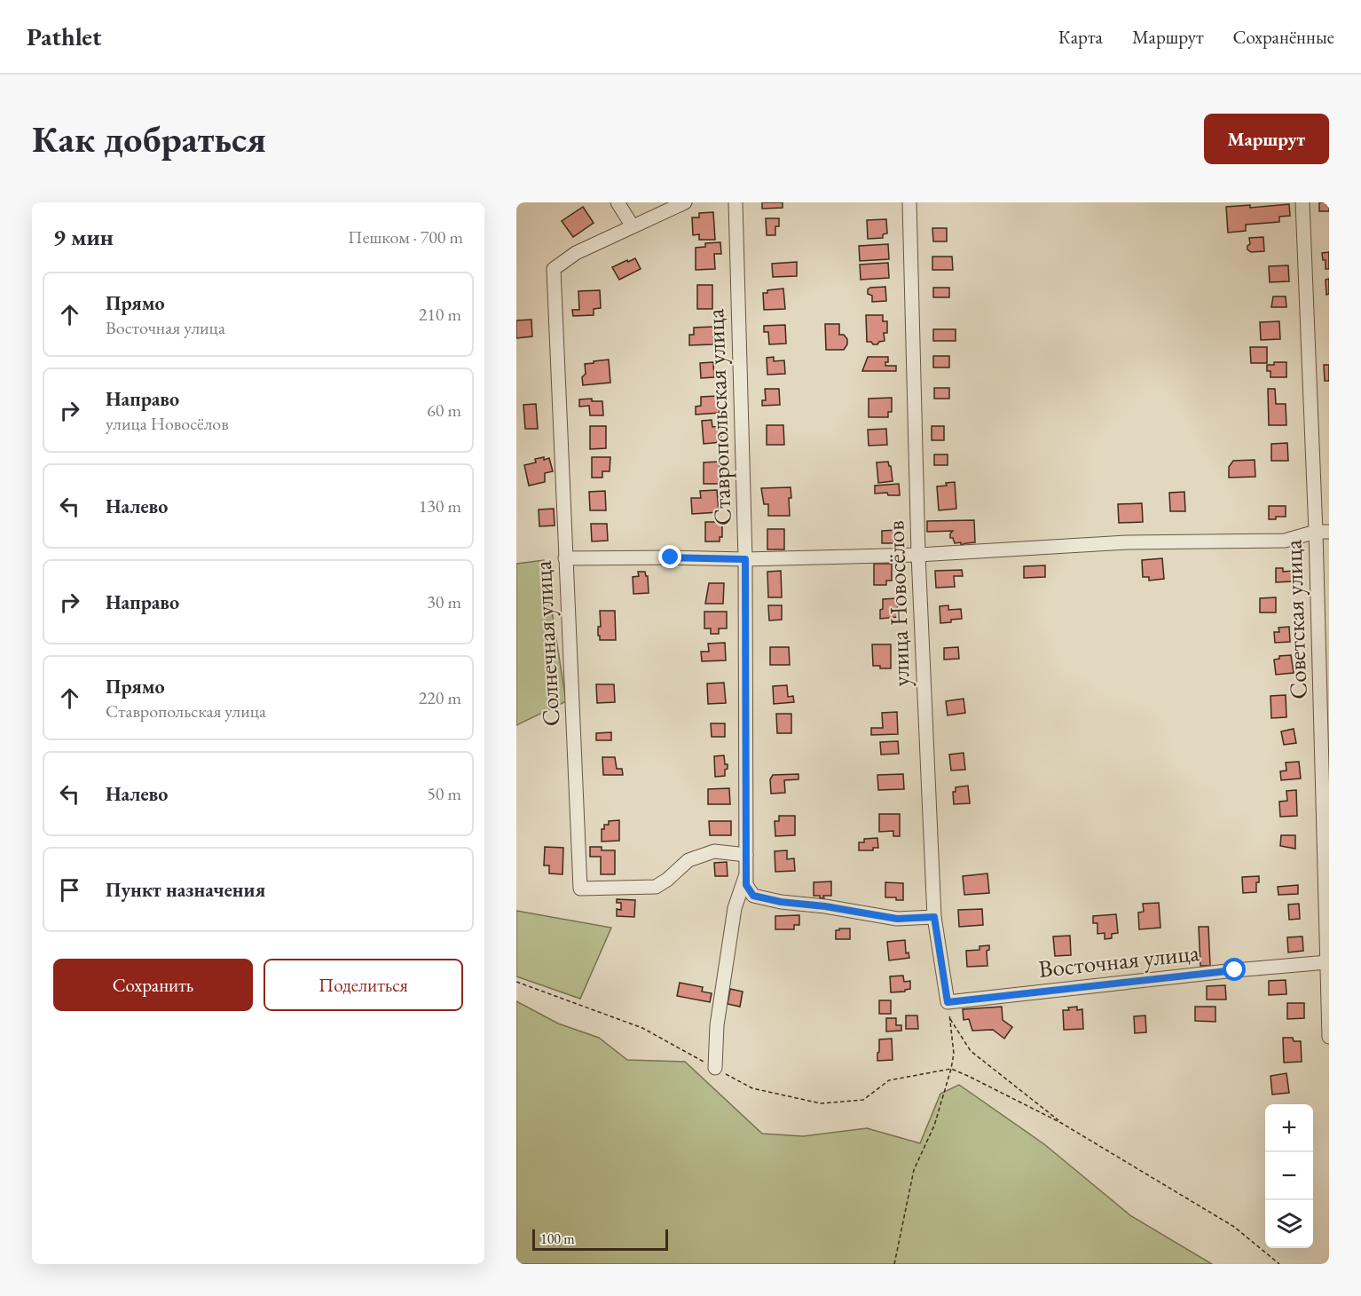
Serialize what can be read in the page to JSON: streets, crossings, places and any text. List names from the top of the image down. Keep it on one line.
{"streets":{"street":["Ставропольская улица","улица Новосёлов","Советская улица","Солнечная улица","Восточная улица"]},"crossings":[["Ставропольская улица","Солнечная улица"],["улица Новосёлов","Восточная улица"],["Советская улица","Восточная улица"]],"scale_bar":"100 m","page":{"header":"Pathlet","nav":["Карта","Маршрут","Сохранённые"],"buttons":["Маршрут",["Сохранить","Поделиться"]],"title":"Как добраться","heading":["9 мин","Пешком · 700 m"],"list":[["Прямо","Восточная улица","210 m"],["Направо","улица Новосёлов","60 m"],["Налево","130 m"],["Направо","30 m"],["Прямо","Ставропольская улица","220 m"],["Налево","50 m"],"Пункт назначения"],"map_buttons":["+","−"],"scale":"100 m"}}
